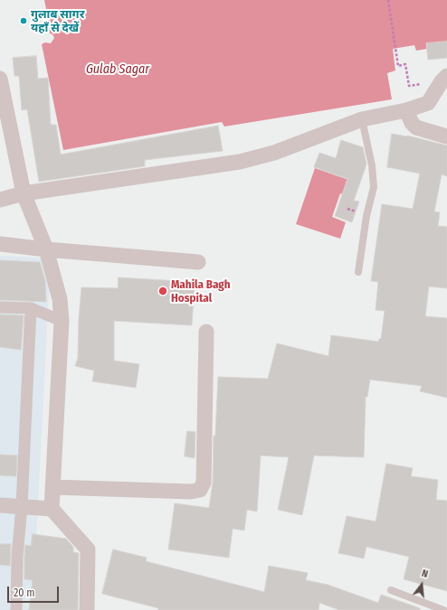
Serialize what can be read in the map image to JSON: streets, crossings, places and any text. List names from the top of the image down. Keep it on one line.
{"water":["Gulab Sagar"],"places":["गुलाब सागर यहाँ से देखें","Mahila Bagh Hospital"],"scale_bar":"20 m","north":"top"}
